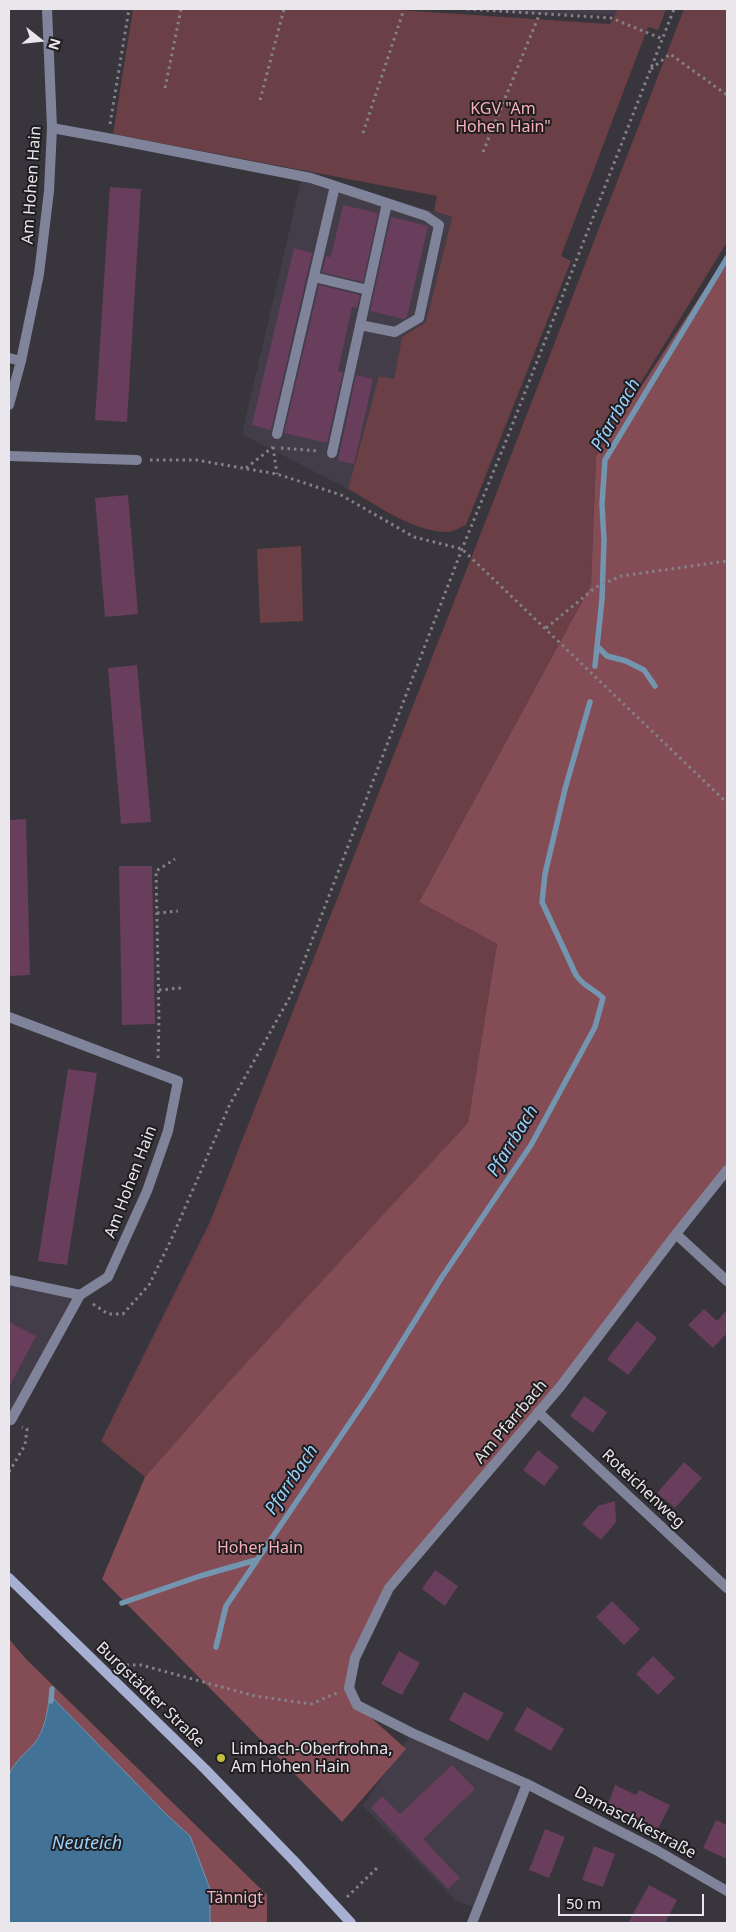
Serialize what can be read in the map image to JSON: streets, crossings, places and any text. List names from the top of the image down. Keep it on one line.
{"streets":{"main road":["Burgstädter Straße"],"street":["Am Hohen Hain","Am Pfarrbach","Roteichenweg","Damaschkestraße"]},"crossings":[["Am Pfarrbach","Roteichenweg"],["Am Pfarrbach","Damaschkestraße"]],"water":["Pfarrbach","Neuteich"],"parks":["KGV \"Am Hohen Hain\"","Hoher Hain","Tännigt"],"places":["Limbach-Oberfrohna, Am Hohen Hain"],"scale_bar":"50 m","north":"right"}
